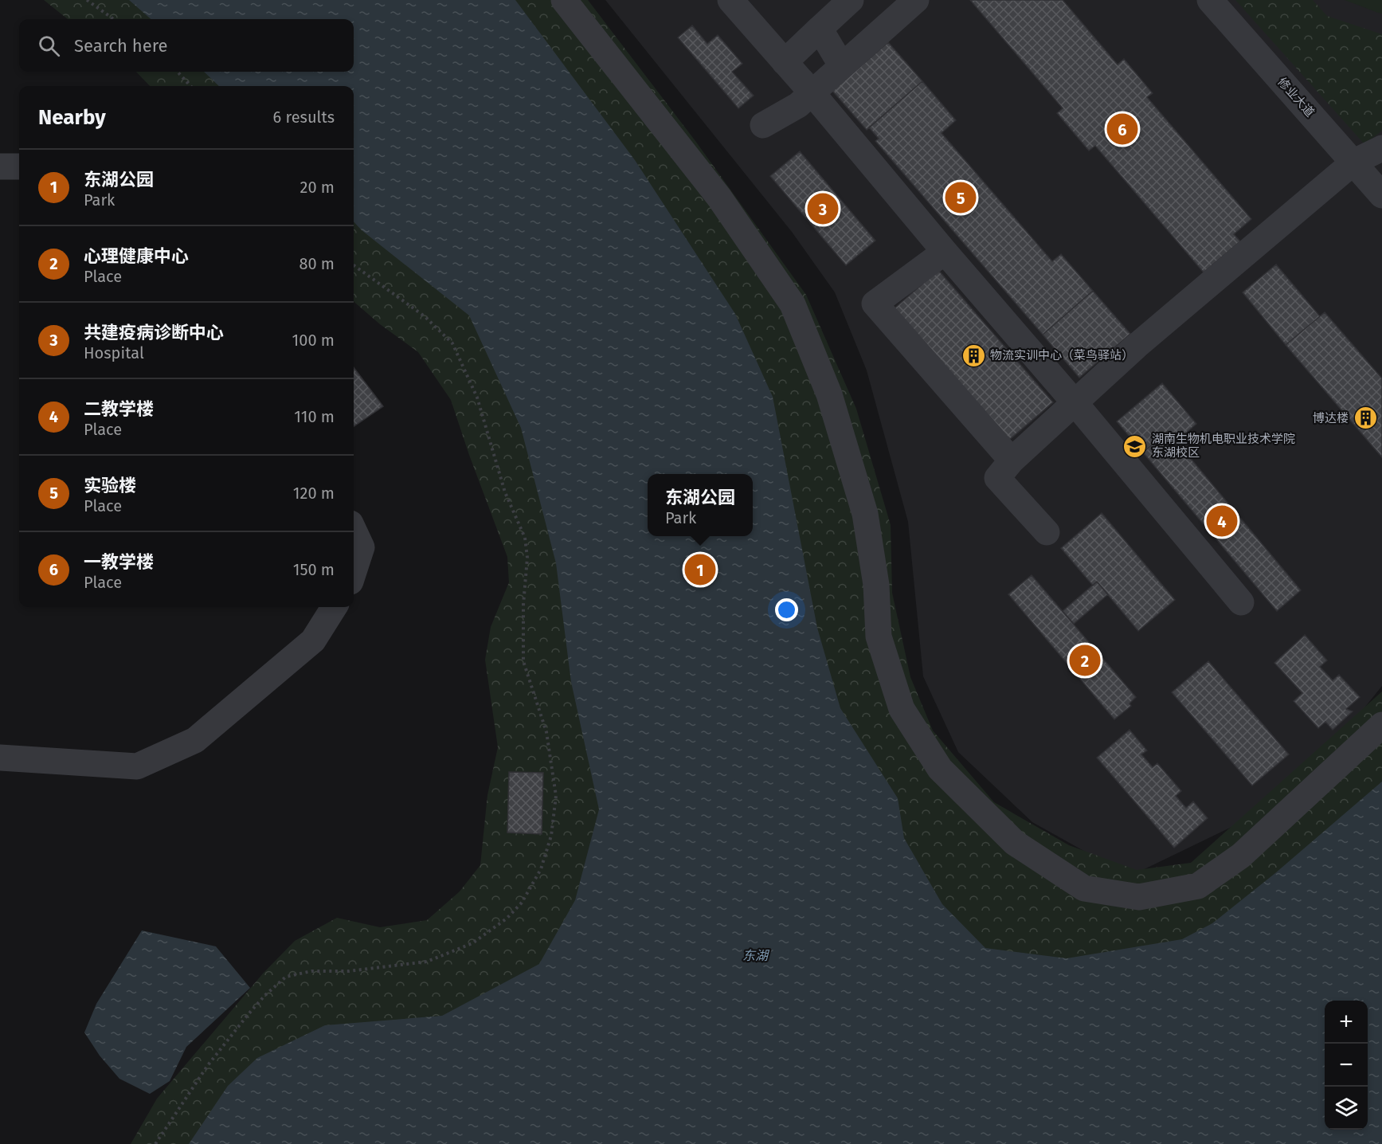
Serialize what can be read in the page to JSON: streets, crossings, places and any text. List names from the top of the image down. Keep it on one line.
{"streets":{"street":["修业大道"]},"water":["东湖"],"places":{"building":["物流实训中心（菜鸟驿站）","博达楼"],"school or university":["湖南生物机电职业技术学院 东湖校区"]},"page":{"search":"Search here","heading":["Nearby","6 results"],"pins":["6","5","3","4","1","2"],"list":[{"mark":"1","name":"东湖公园","note":"Park","value":"20 m"},{"mark":"2","name":"心理健康中心","note":"Place","value":"80 m"},{"mark":"3","name":"共建疫病诊断中心","note":"Hospital","value":"100 m"},{"mark":"4","name":"二教学楼","note":"Place","value":"110 m"},{"mark":"5","name":"实验楼","note":"Place","value":"120 m"},{"mark":"6","name":"一教学楼","note":"Place","value":"150 m"}],"popup":["东湖公园","Park"],"map_buttons":["+","−"]}}
